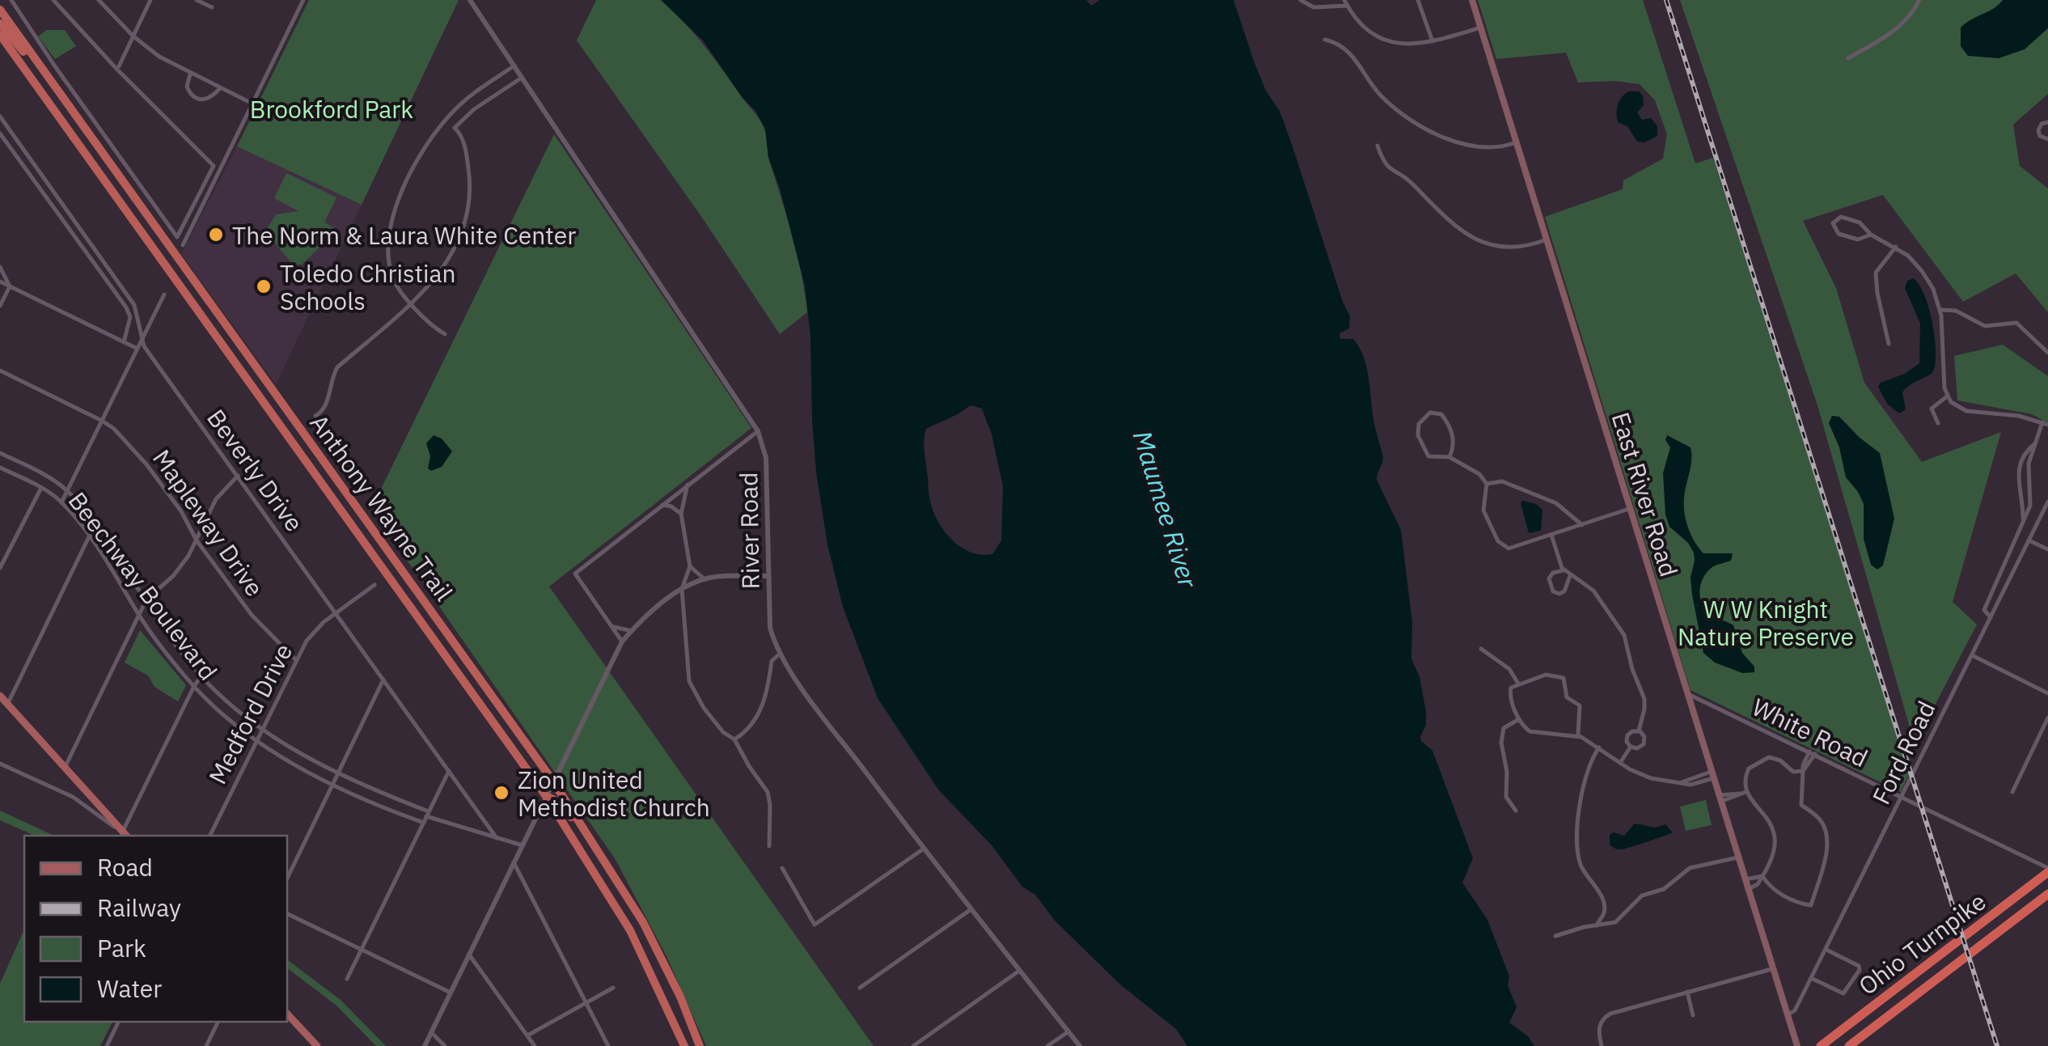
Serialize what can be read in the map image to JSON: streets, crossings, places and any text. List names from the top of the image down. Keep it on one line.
{"streets":{"highway":["Anthony Wayne Trail","Ohio Turnpike"],"main road":["East River Road"],"street":["Beverly Drive","Mapleway Drive","River Road","Beechway Boulevard","Medford Drive","White Road","Ford Road"]},"crossings":[["Beverly Drive","Beechway Boulevard"],["Beverly Drive","Medford Drive"],["East River Road","White Road"],["East River Road","Ford Road"],["Mapleway Drive","Medford Drive"],["Beechway Boulevard","Medford Drive"],["White Road","Ford Road"],["White Road","Ohio Turnpike"]],"water":["Maumee River"],"parks":["Brookford Park","W W Knight Nature Preserve"],"places":["The Norm & Laura White Center","Toledo Christian Schools","Zion United Methodist Church"],"legend":["Road","Railway","Park","Water"]}
